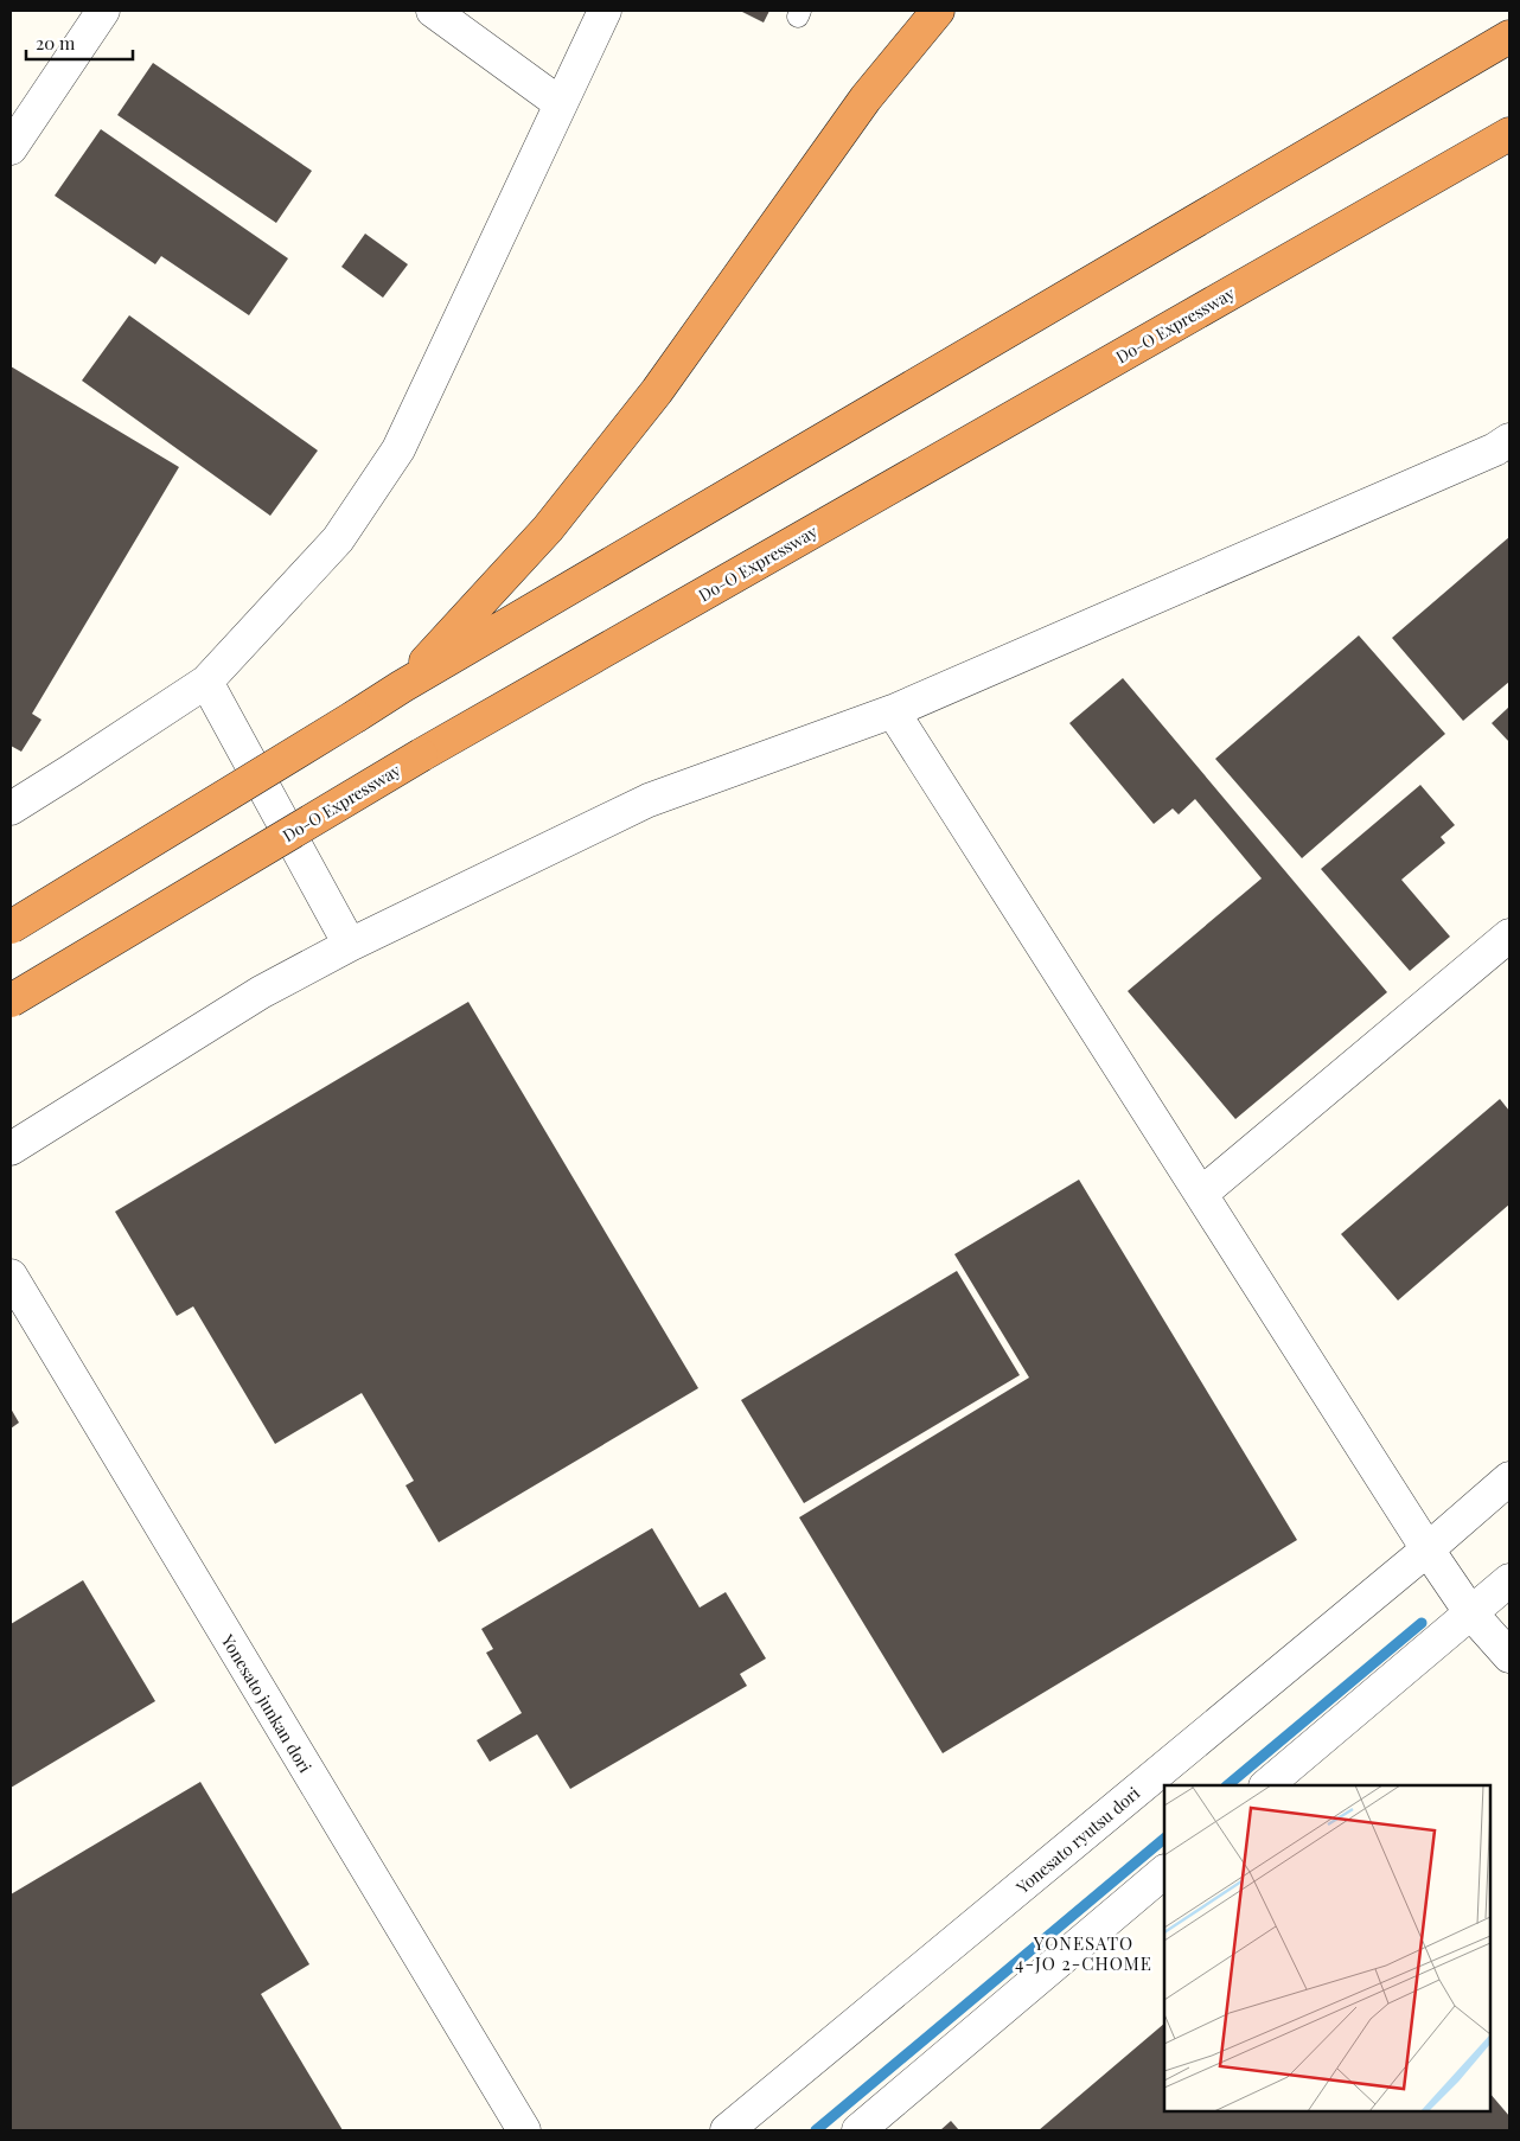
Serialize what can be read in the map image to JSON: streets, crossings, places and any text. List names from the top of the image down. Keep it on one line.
{"streets":{"highway":["Do-O Expressway"],"street":["Yonesato junkan dori","Yonesato ryutsu dori"]},"districts":["YONESATO 4-JO 2-CHOME"],"scale_bar":"20 m"}
